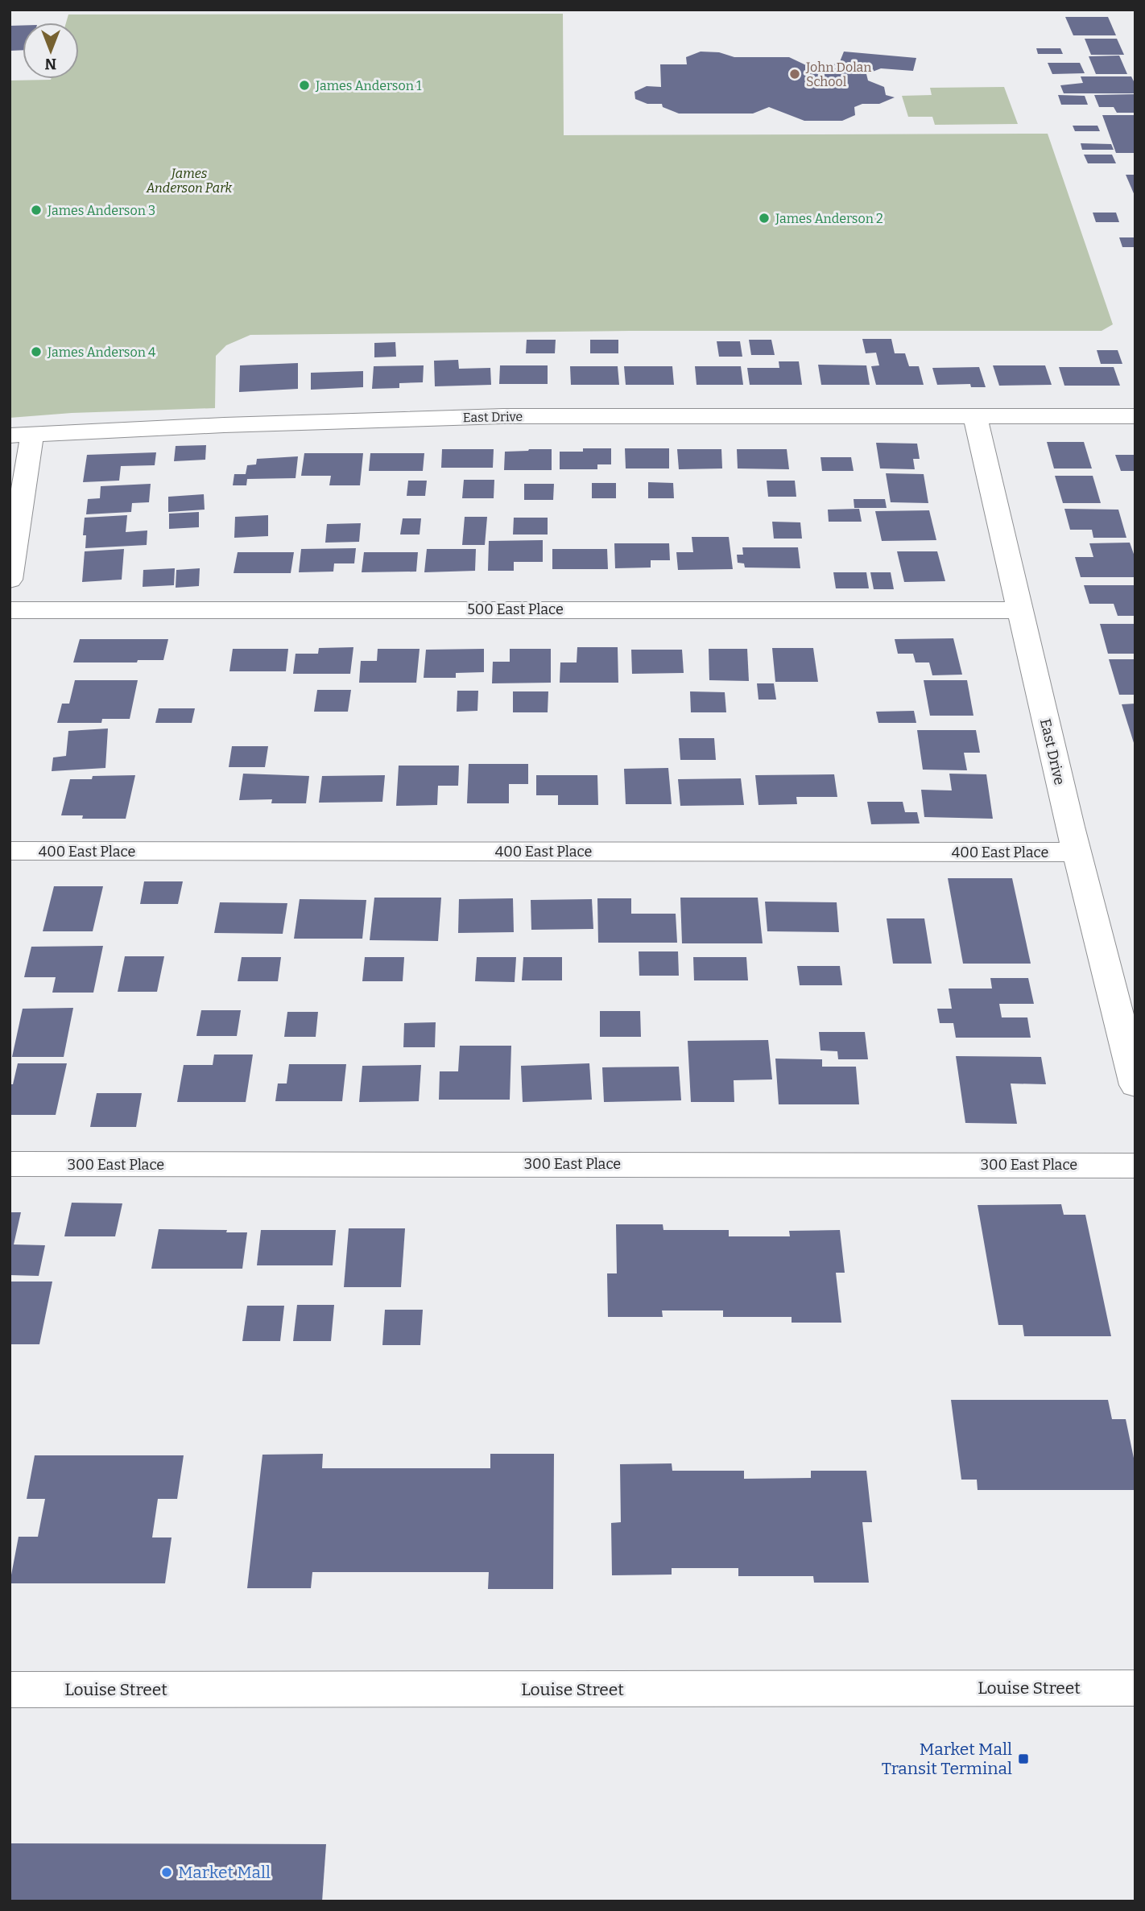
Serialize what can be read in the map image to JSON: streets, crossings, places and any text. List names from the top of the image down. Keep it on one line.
{"streets":{"street":["East Drive","500 East Place","400 East Place","300 East Place","Louise Street"]},"crossings":[["East Drive","500 East Place"],["East Drive","400 East Place"]],"parks":["James Anderson Park"],"places":{"other":["John Dolan School","James Anderson 1","James Anderson 3","James Anderson 2","James Anderson 4","Market Mall"],"transit":["Market Mall Transit Terminal"]},"north":"bottom"}
